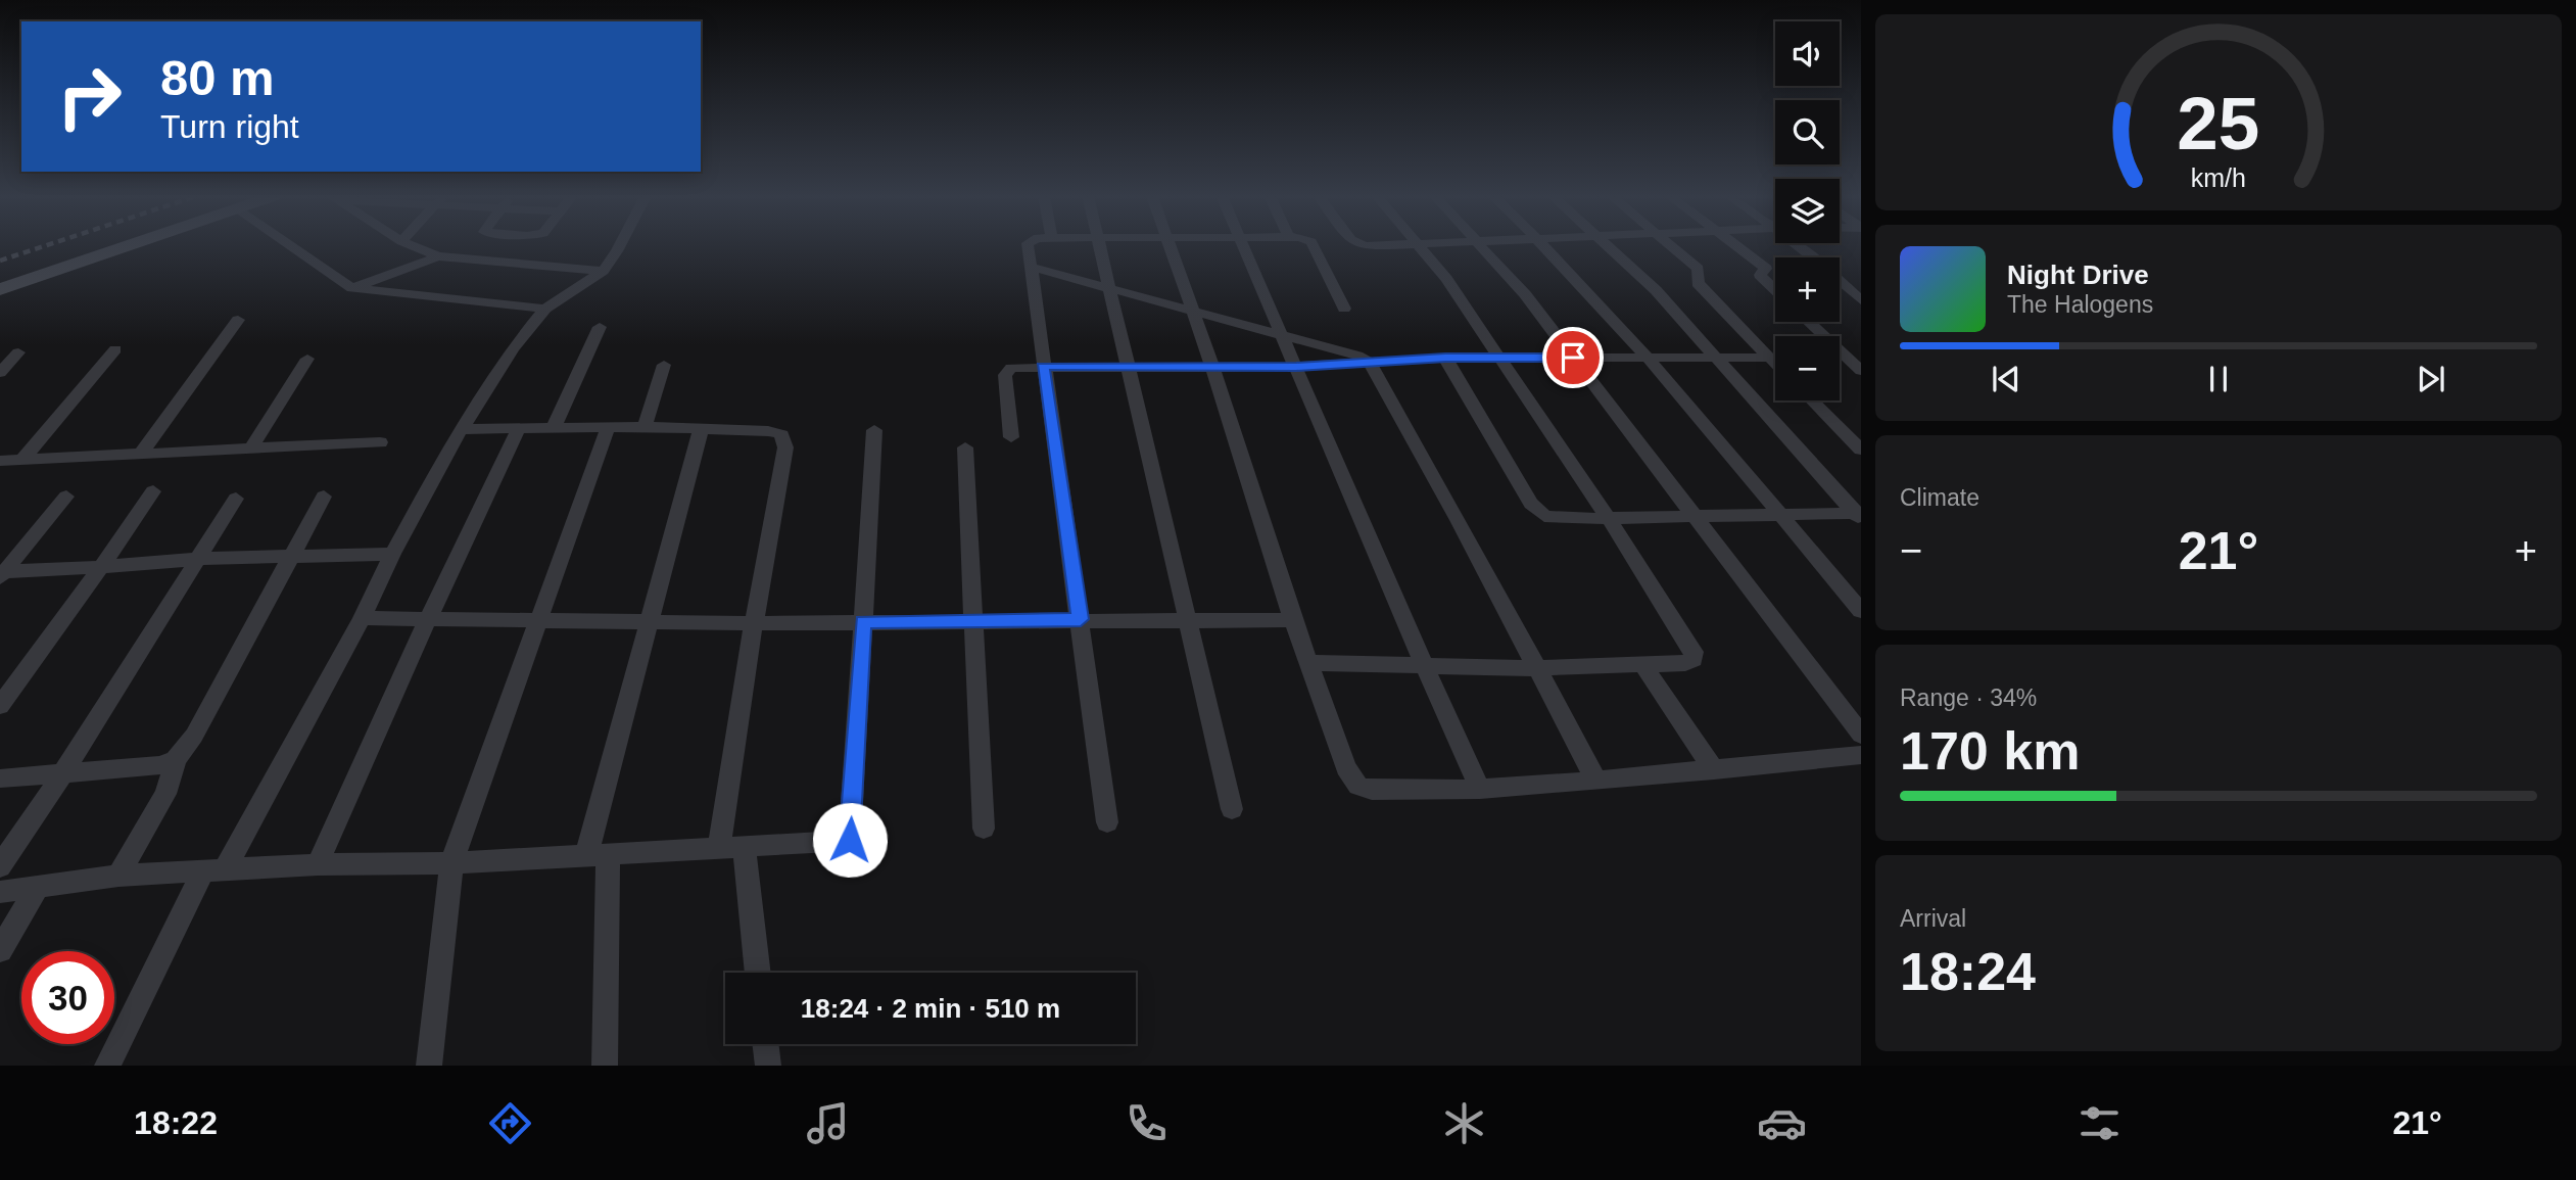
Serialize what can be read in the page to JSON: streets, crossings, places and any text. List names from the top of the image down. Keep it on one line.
{"page":{"map_buttons":["+","−"],"turn":["80 m","Turn right"],"song":["Night Drive","The Halogens"],"tile":["Climate",["Range · 34%","170 km"],["Arrival","18:24"]],"heat":["−","21°","+"],"limit":"30","trip":"18:24 · 2 min · 510 m","tabs":["18:22","21°"],"gauge":["25","km/h"]}}
